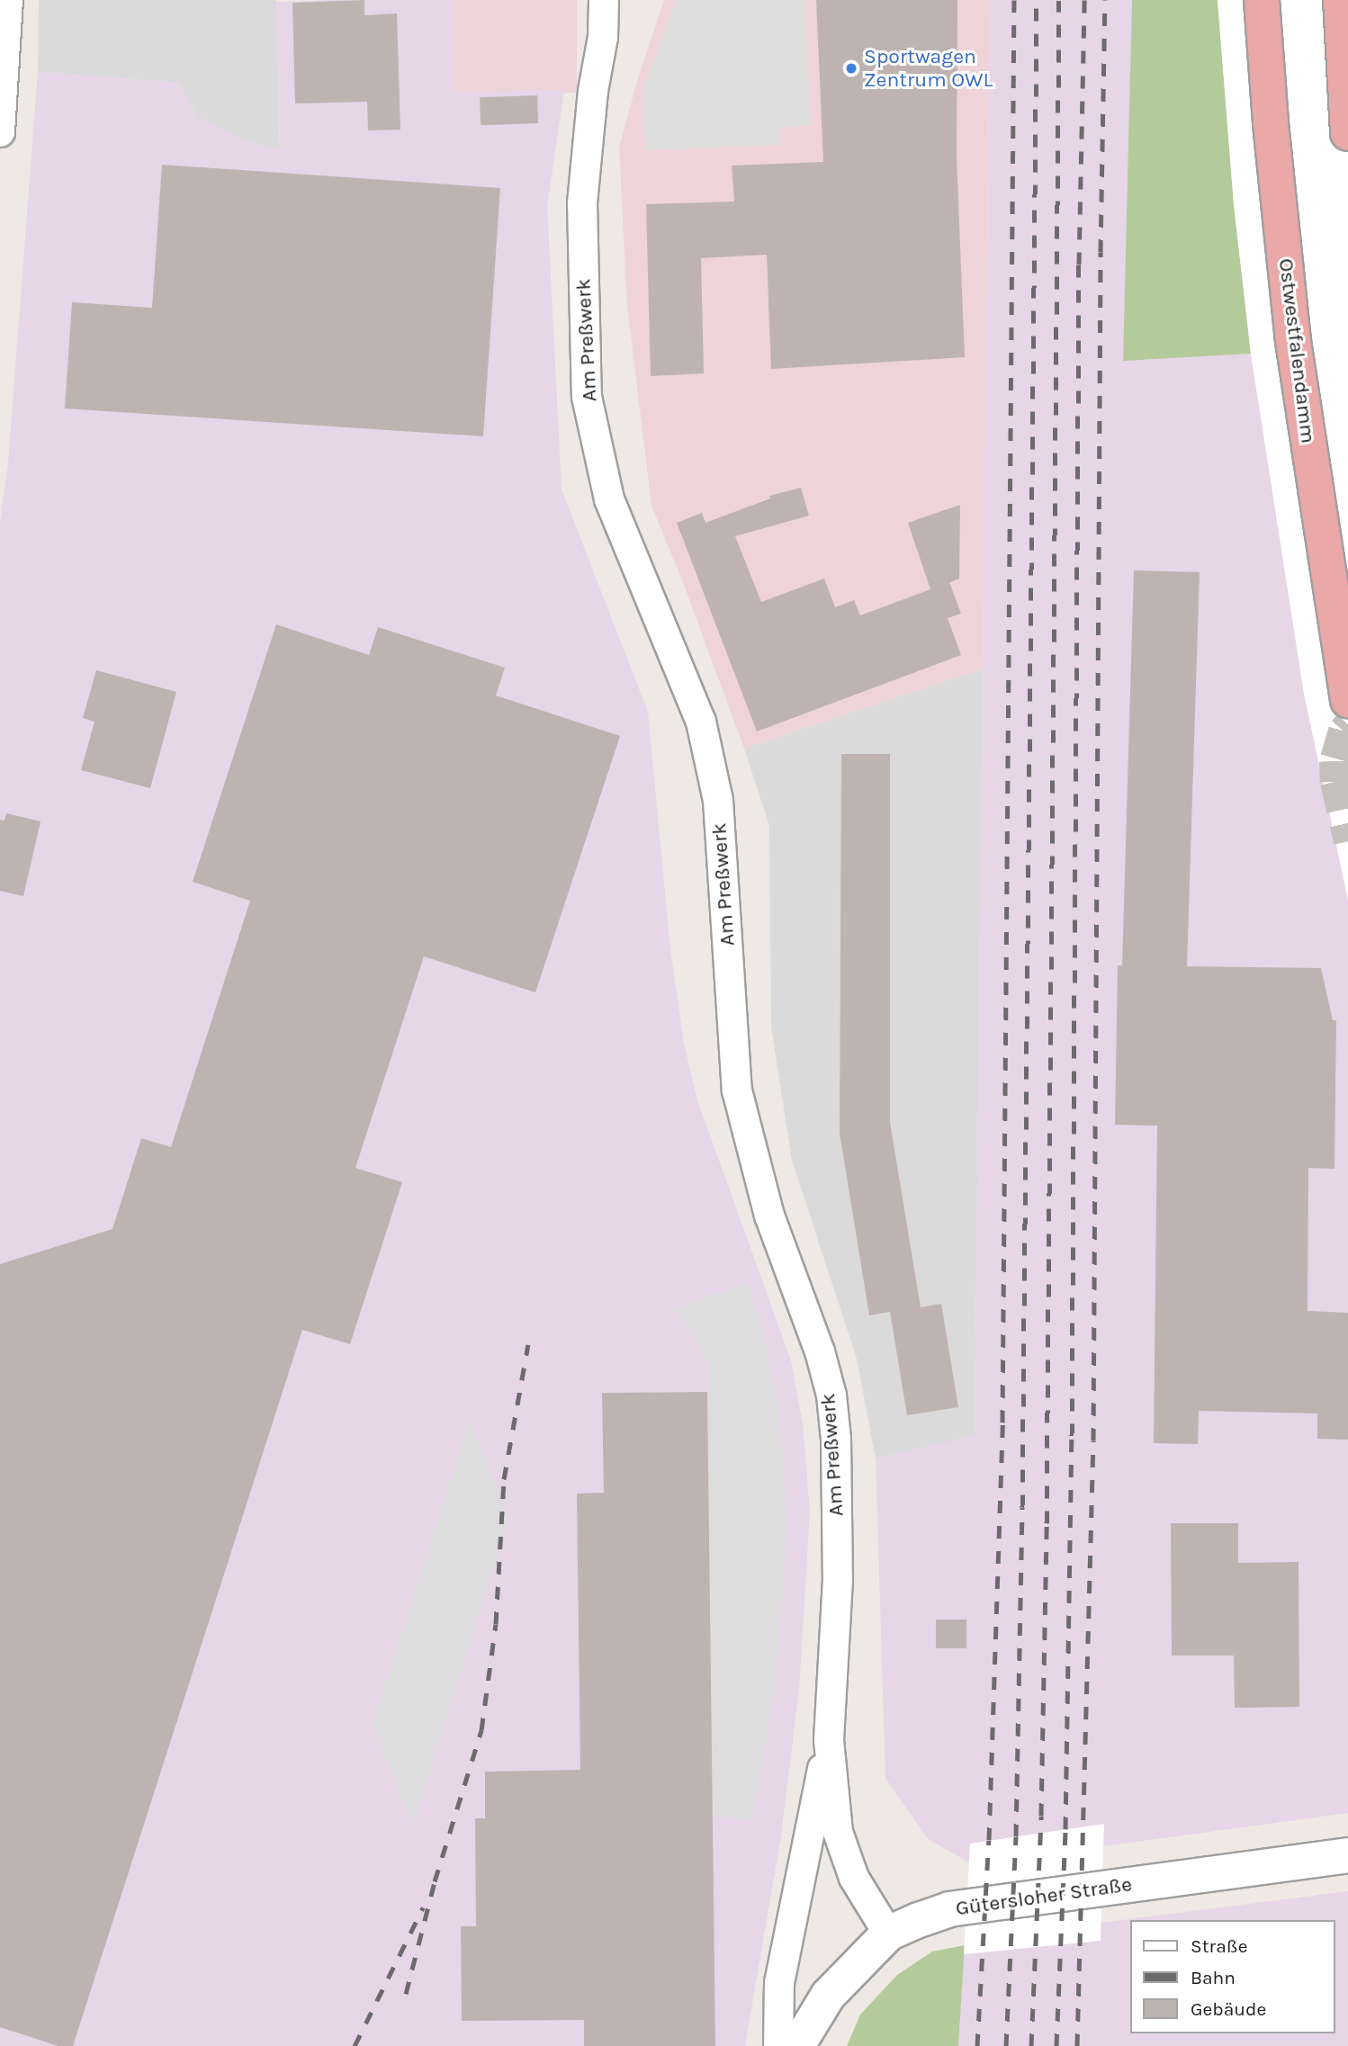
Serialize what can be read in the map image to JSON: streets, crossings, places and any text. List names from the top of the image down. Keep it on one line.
{"streets":{"highway":["Ostwestfalendamm"],"street":["Am Preßwerk","Gütersloher Straße"]},"crossings":[["Am Preßwerk","Gütersloher Straße"]],"places":["Sportwagen Zentrum OWL"],"legend":["Straße","Bahn","Gebäude"]}
